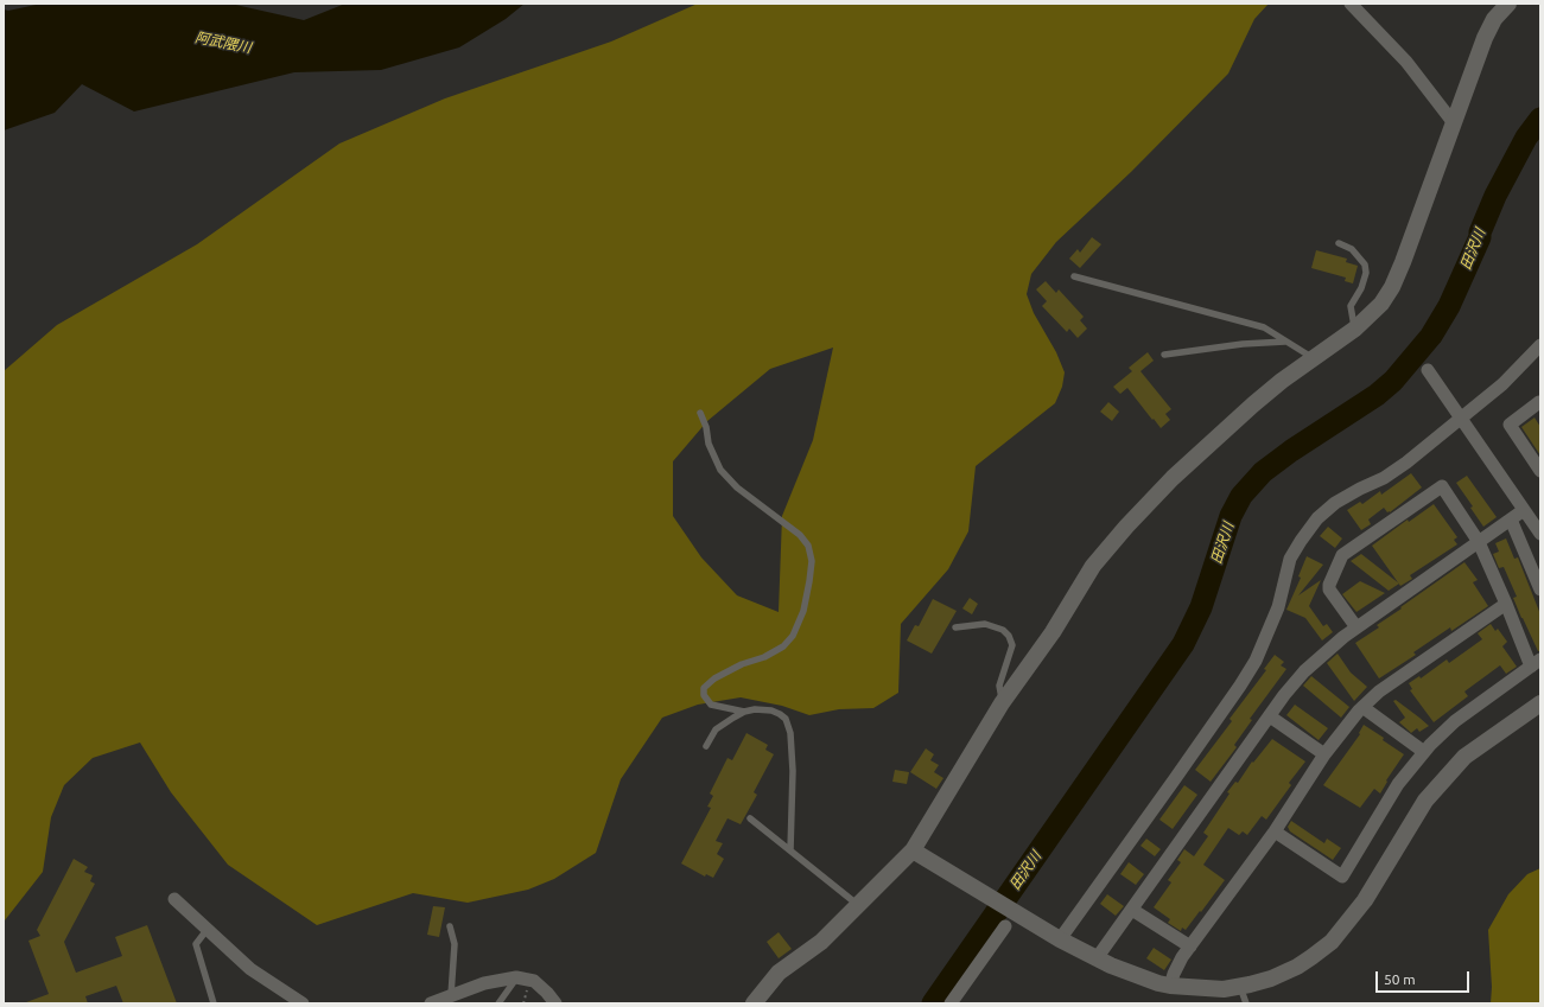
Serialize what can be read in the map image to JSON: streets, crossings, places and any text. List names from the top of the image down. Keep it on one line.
{"water":["阿武隈川","田沢川"],"scale_bar":"50 m"}
